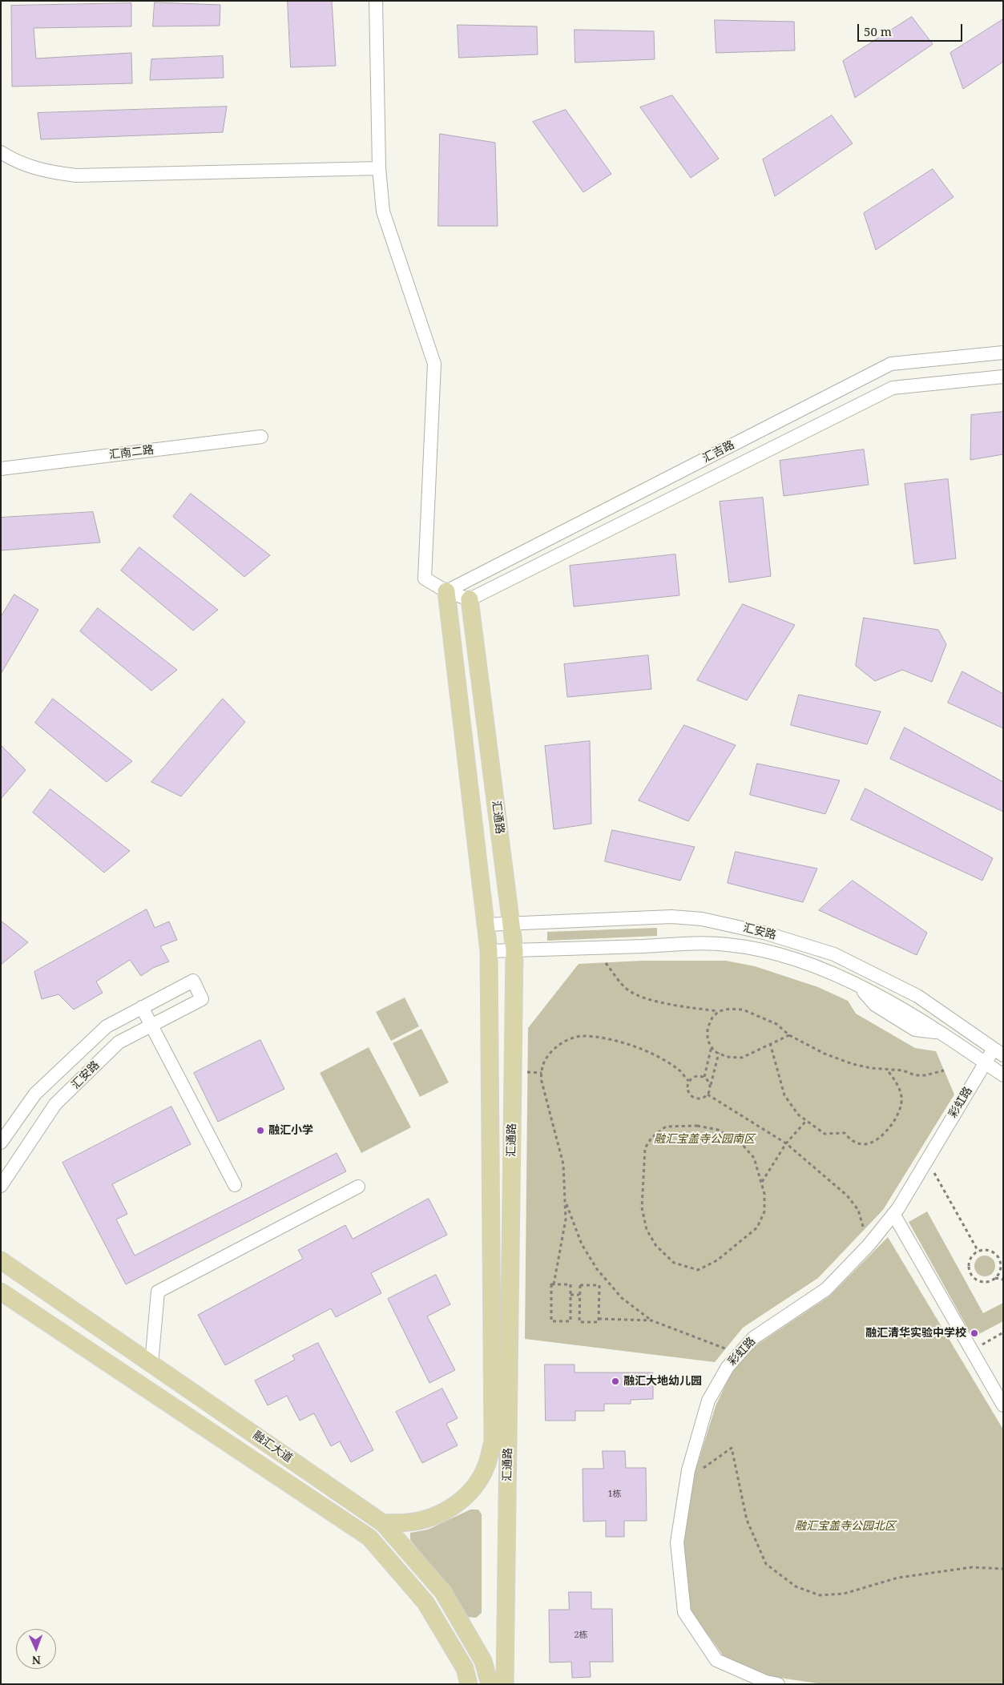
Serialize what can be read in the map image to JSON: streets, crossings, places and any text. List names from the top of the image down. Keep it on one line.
{"streets":{"main road":["汇通路","融汇大道"],"street":["汇吉路","汇南二路","汇安路","彩虹路"]},"crossings":[["汇吉路","汇通路"],["汇通路","汇安路"],["汇通路","融汇大道"],["汇安路","彩虹路"]],"parks":["融汇宝盖寺公园南区","融汇宝盖寺公园北区"],"places":["融汇小学","融汇清华实验中学校","融汇大地幼儿园"],"house_numbers":["1栋","2栋"],"scale_bar":"50 m","north":"bottom"}
